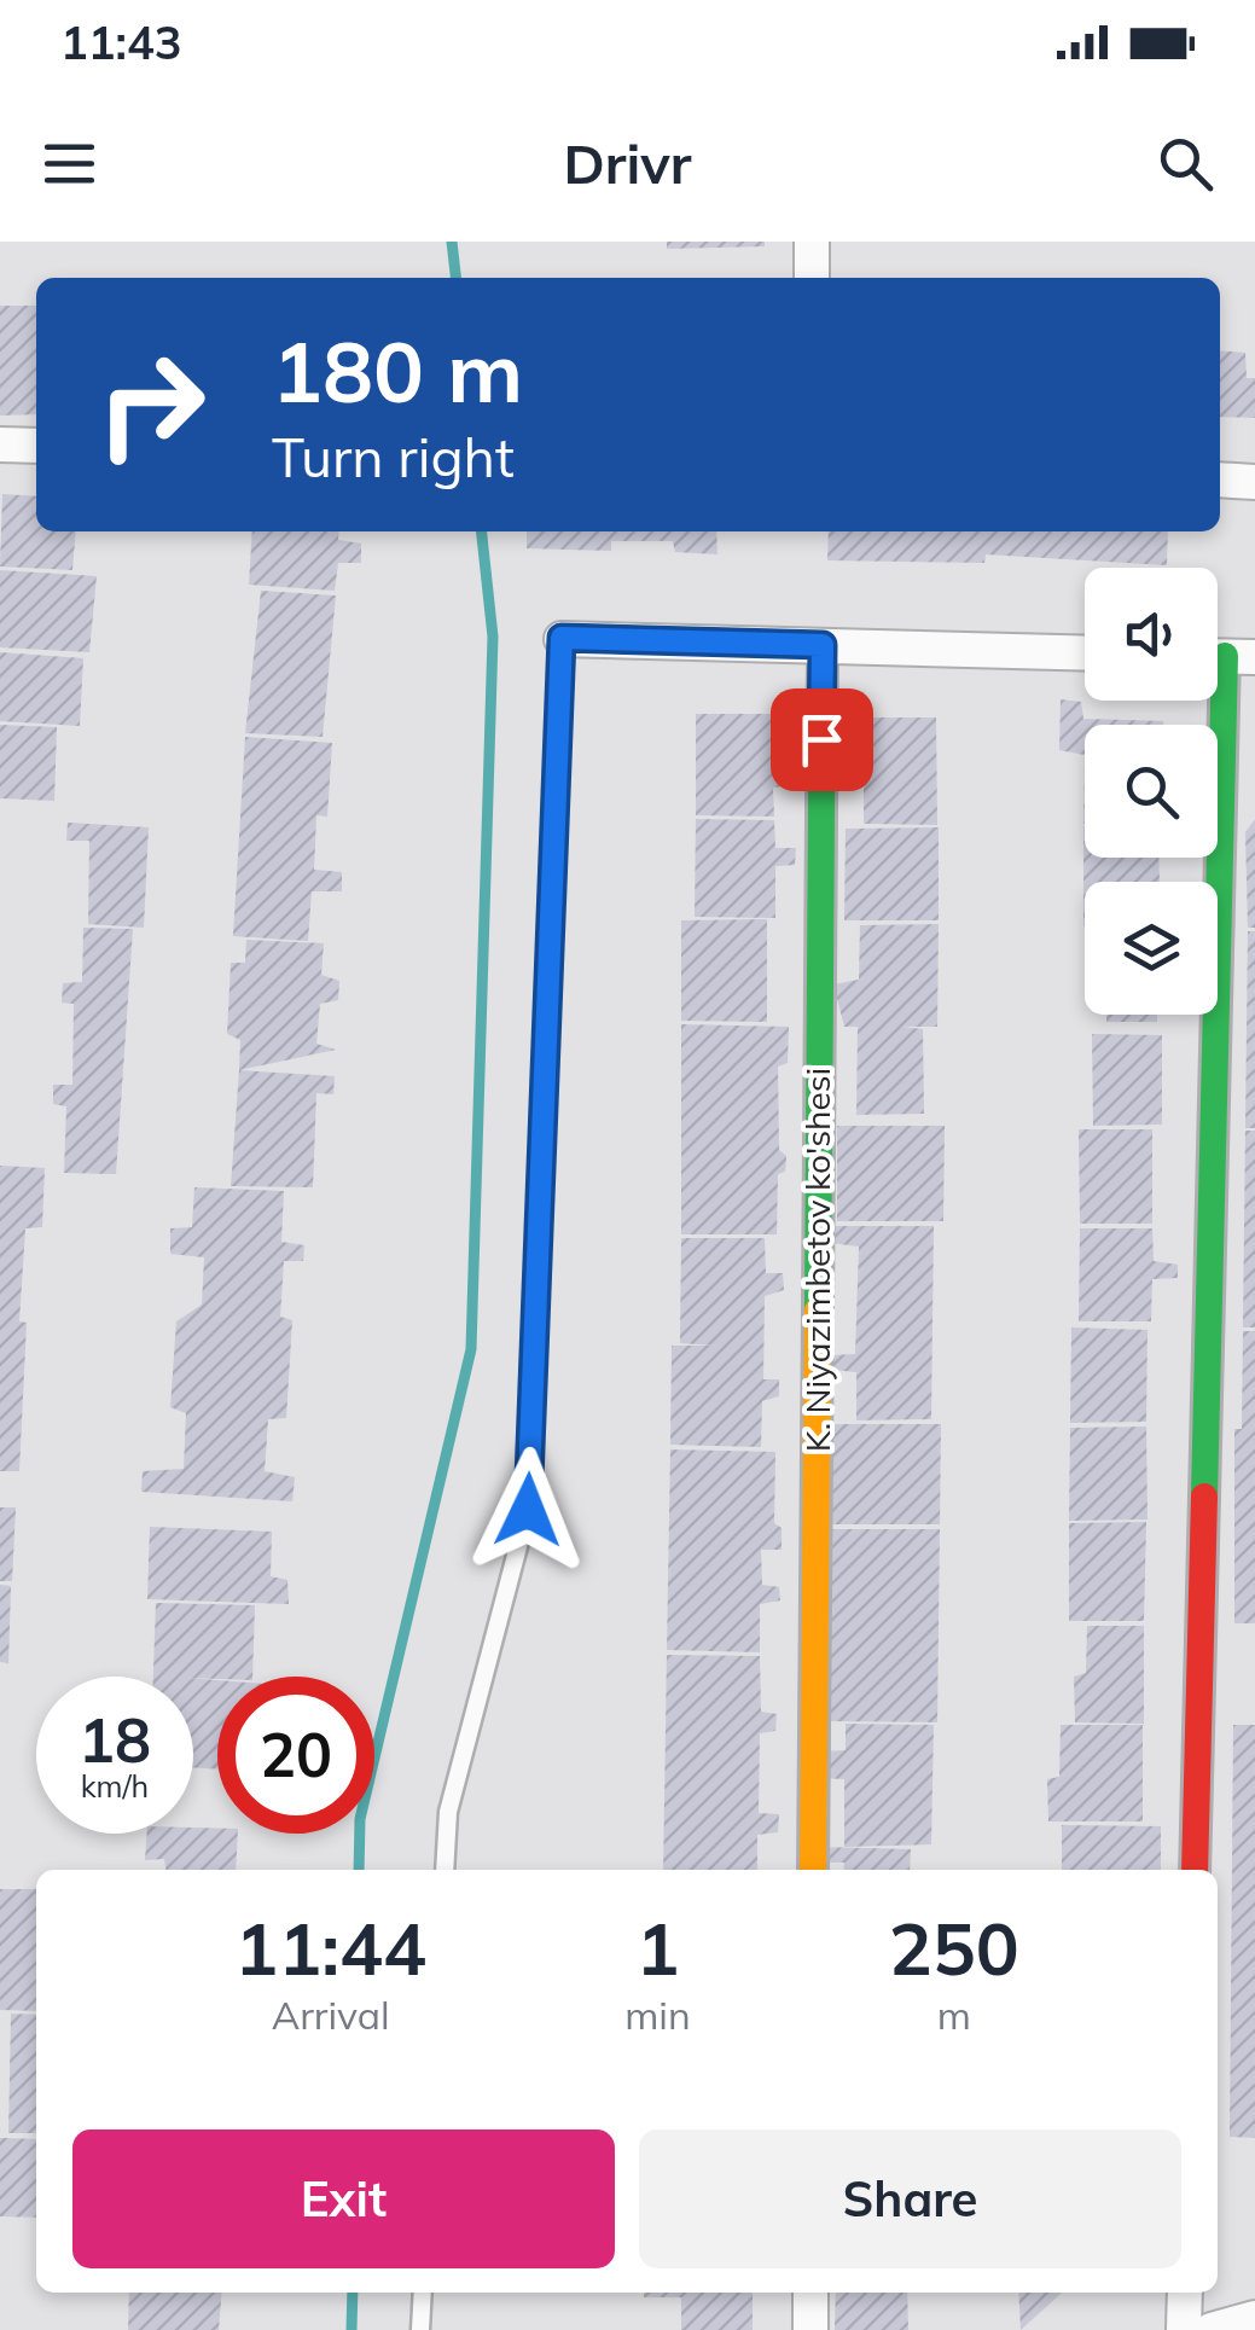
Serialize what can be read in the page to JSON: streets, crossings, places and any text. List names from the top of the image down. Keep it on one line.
{"streets":{"street":["K. Niyazimbetov ko'shesi"]},"page":{"status":"11:43","header":"Drivr","turn":["180 m","Turn right"],"speed":"18 km/h","limit":"20","eta":["11:44","Arrival","1","min","250","m"],"buttons":["Exit","Share"]}}
